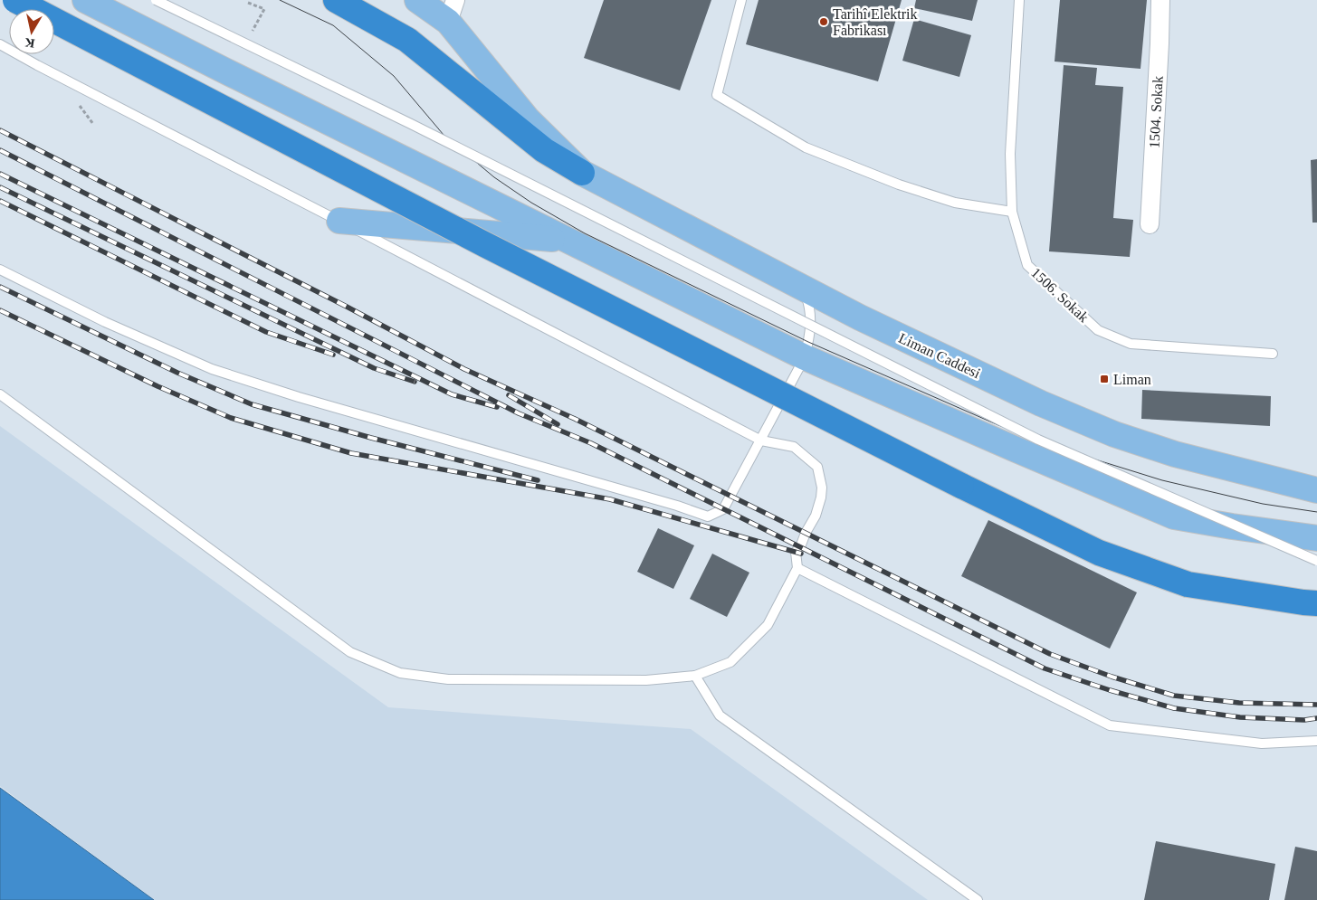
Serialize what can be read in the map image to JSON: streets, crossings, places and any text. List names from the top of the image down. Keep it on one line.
{"streets":{"main road":["Liman Caddesi"],"street":["1504. Sokak"],"lane":["1506. Sokak"]},"places":{"other":["Tarihî Elektrik Fabrikası"],"transit":["Liman"]},"north":"bottom"}
